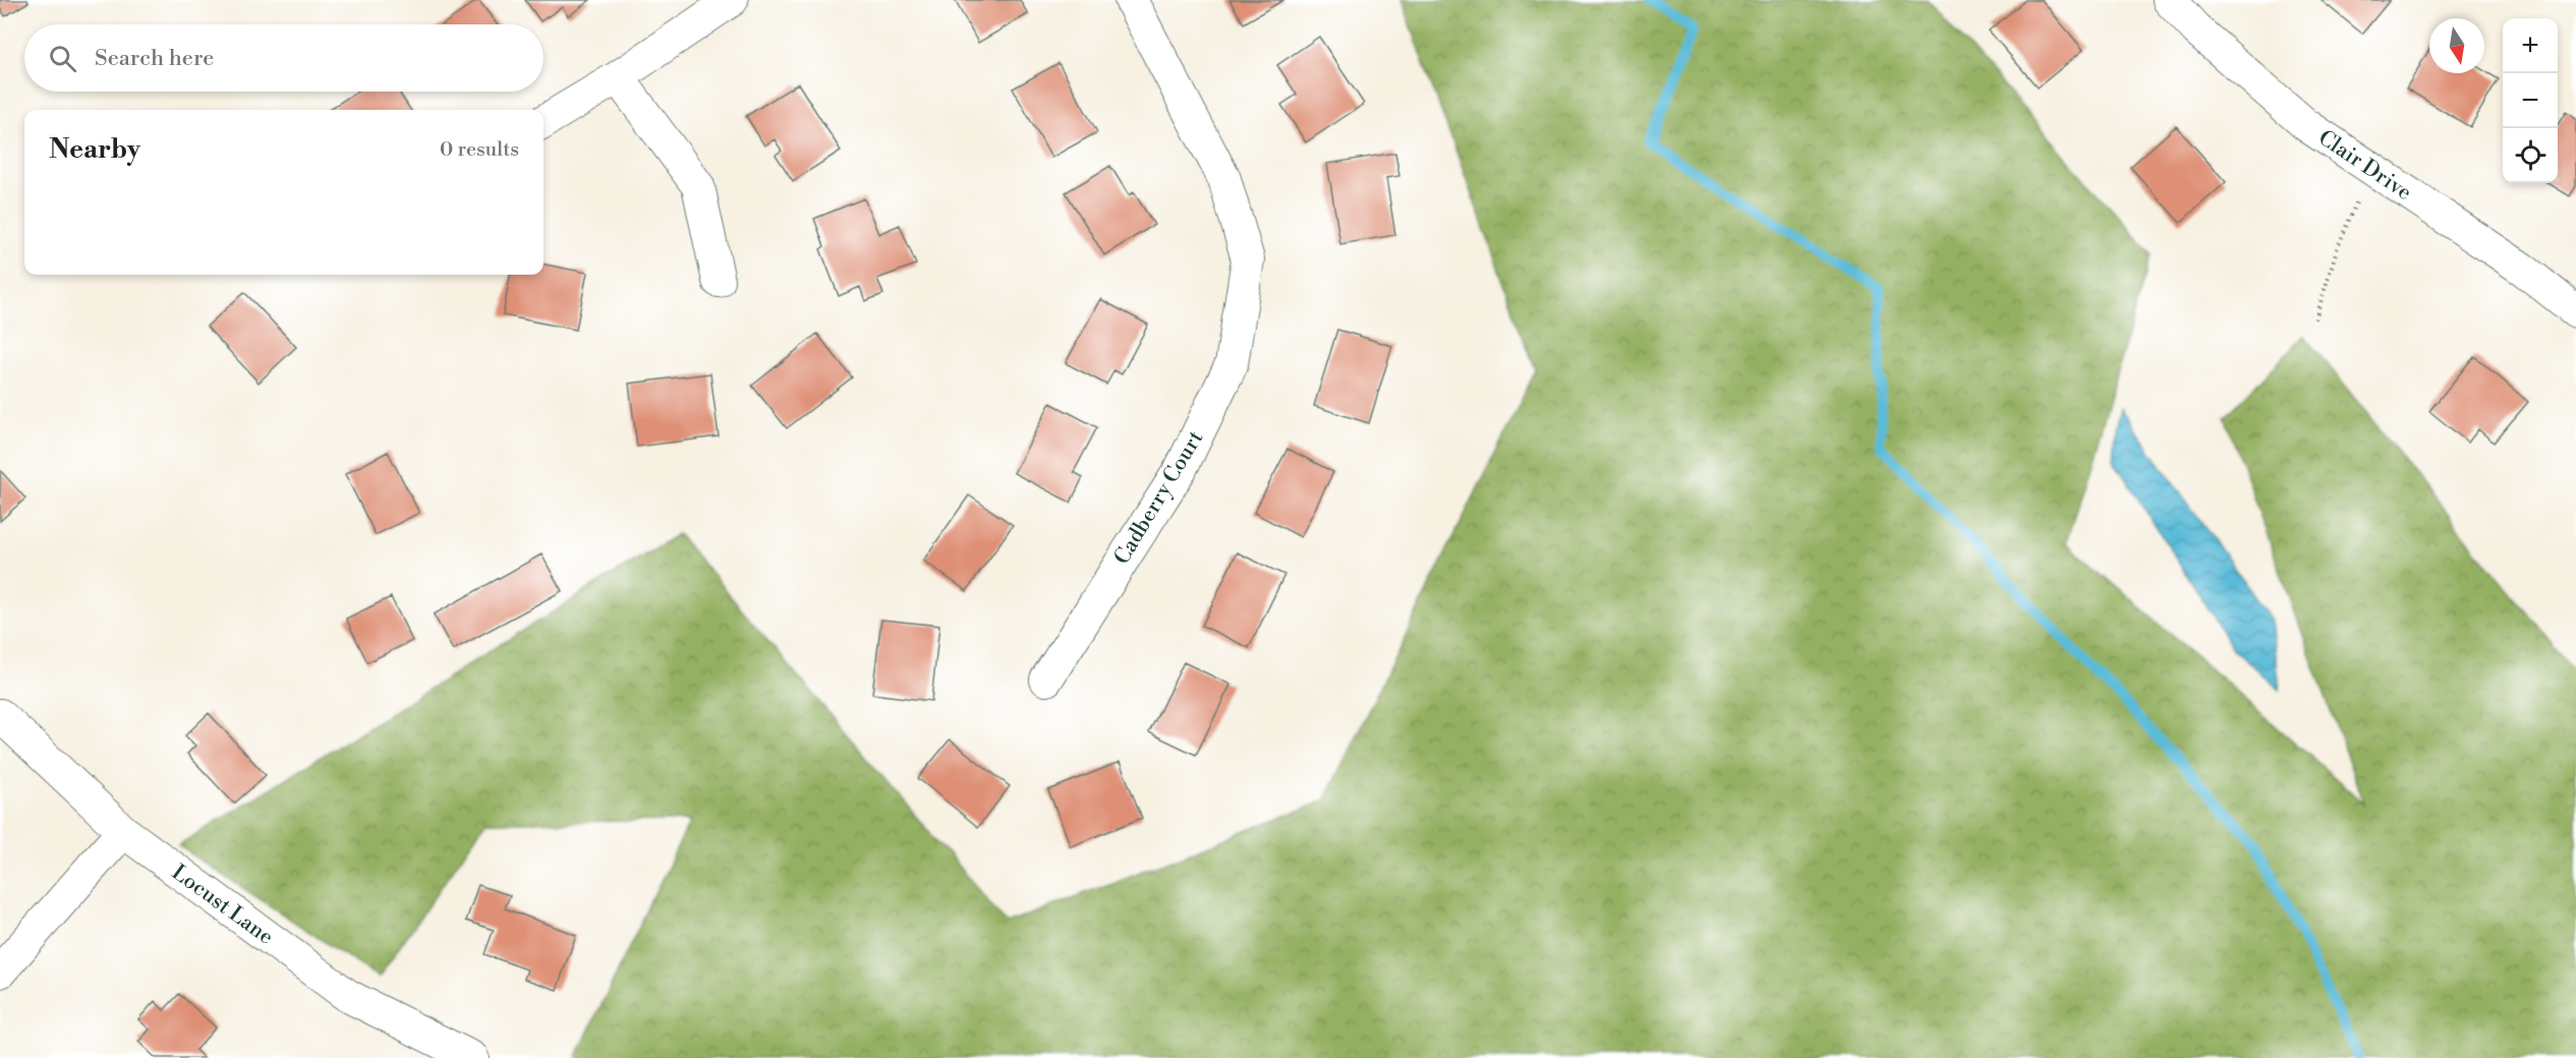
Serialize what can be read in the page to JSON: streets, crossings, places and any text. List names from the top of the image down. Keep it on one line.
{"streets":{"street":["Clair Drive","Cadberry Court","Locust Lane"]},"north":"bottom","page":{"map_buttons":["+","−"],"search":"Search here","heading":["Nearby","0 results"]}}
